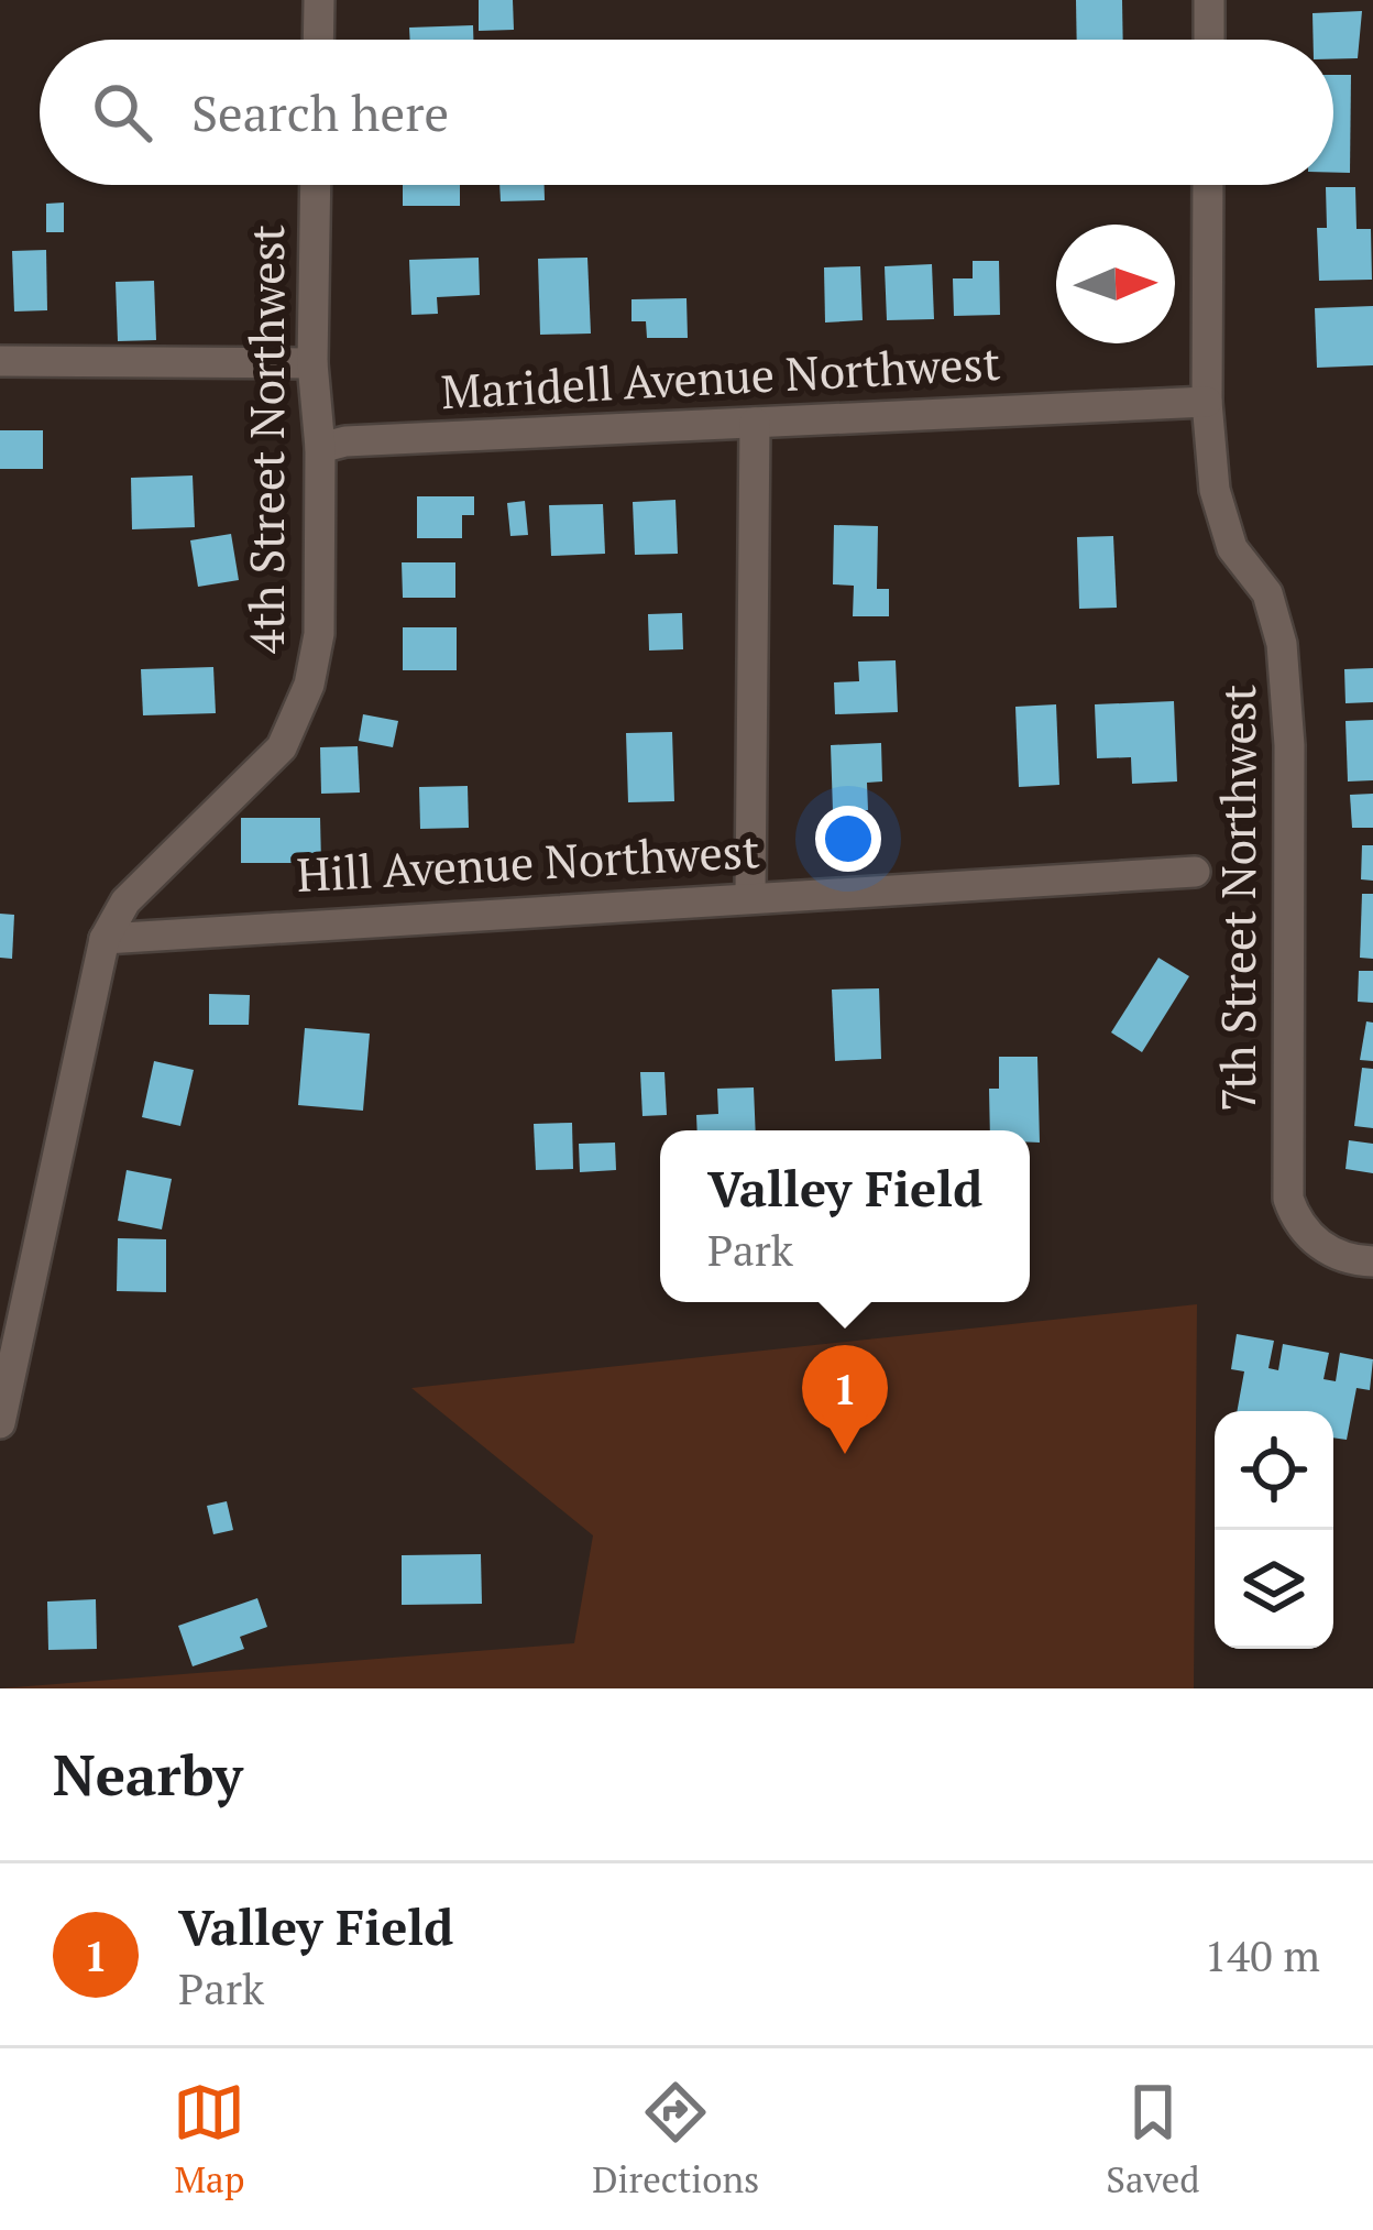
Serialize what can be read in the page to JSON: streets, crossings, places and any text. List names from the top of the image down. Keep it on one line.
{"streets":{"street":["Maridell Avenue Northwest","4th Street Northwest","Hill Avenue Northwest","7th Street Northwest"]},"crossings":[["Maridell Avenue Northwest","4th Street Northwest"],["Maridell Avenue Northwest","7th Street Northwest"],["4th Street Northwest","Hill Avenue Northwest"]],"north":"right","page":{"search":"Search here","popup":["Valley Field","Park"],"pins":"1","heading":"Nearby","list":[{"mark":"1","name":"Valley Field","note":"Park","value":"140 m"}],"nav":["Map","Directions","Saved"]}}
